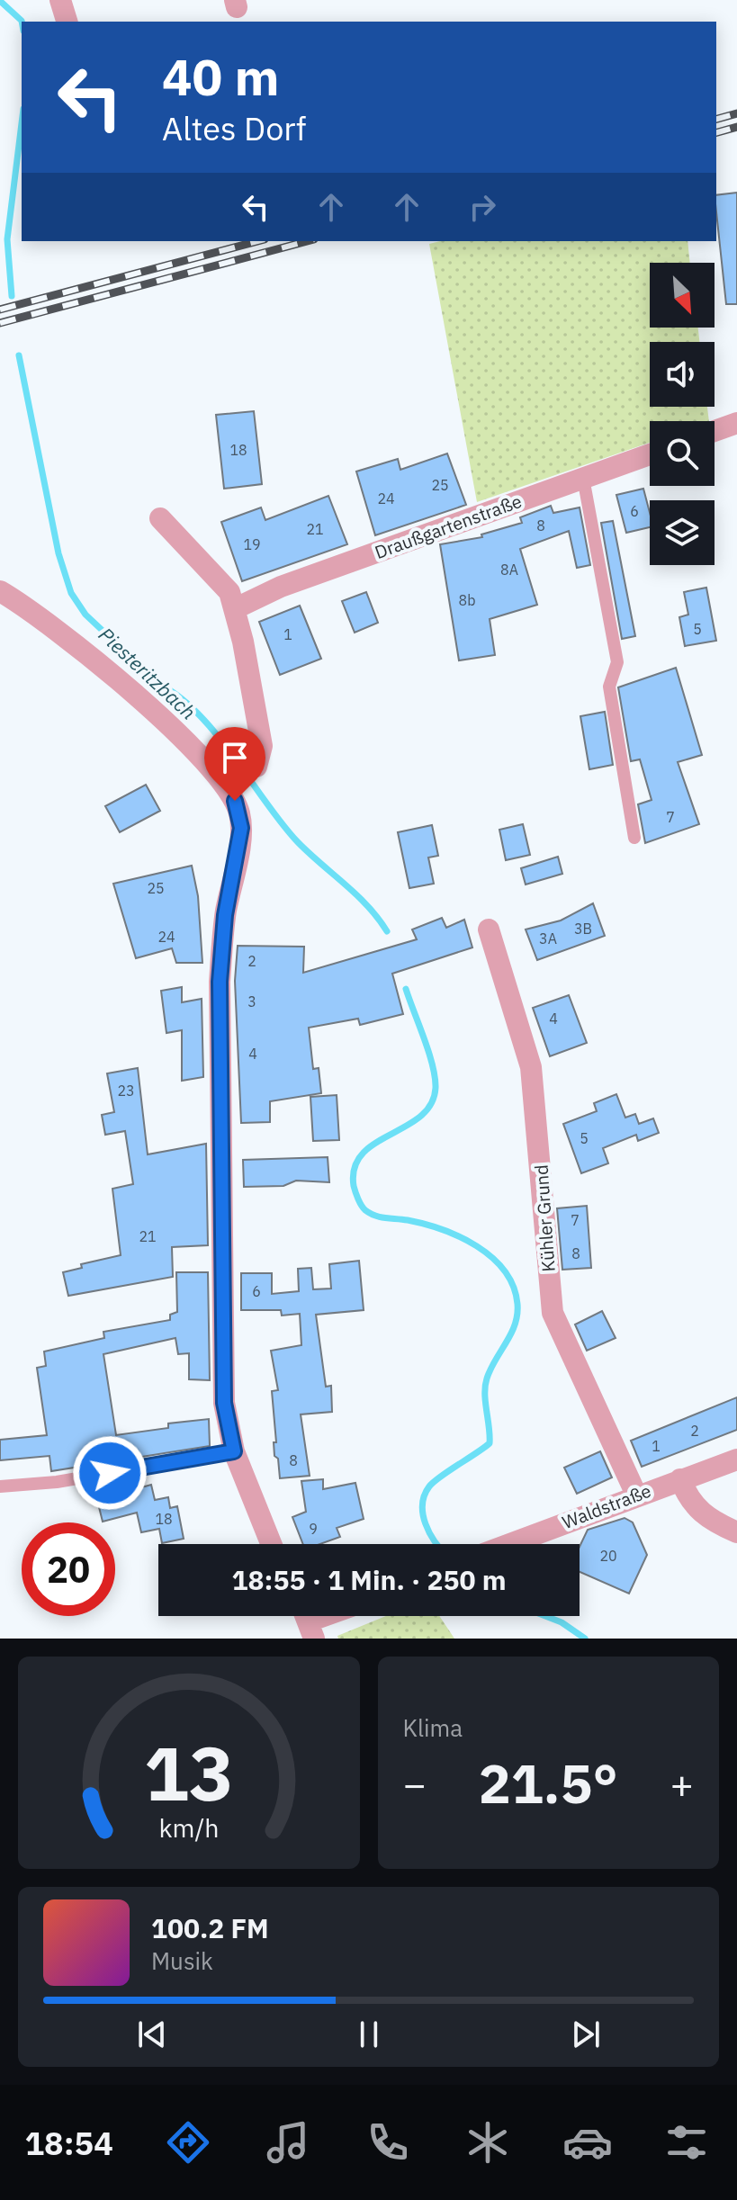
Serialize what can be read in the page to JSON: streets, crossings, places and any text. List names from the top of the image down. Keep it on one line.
{"streets":{"street":["Draußgartenstraße","Kühler Grund","Waldstraße"]},"crossings":[["Kühler Grund","Waldstraße"]],"water":["Piesteritzbach"],"house_numbers":["18","25","24","6","8","21","19","8A","8b","5","1","7","25","3B","24","3A","2","3","4","4","23","5","7","21","8","6","2","1","8","18","9","20"],"north":"bottom right","page":{"turn":["40 m","Altes Dorf"],"limit":"20","trip":"18:55 · 1 Min. · 250 m","tile":"Klima","heat":["−","21.5°","+"],"song":["100.2 FM","Musik"],"tabs":"18:54","gauge":["13","km/h"]}}
